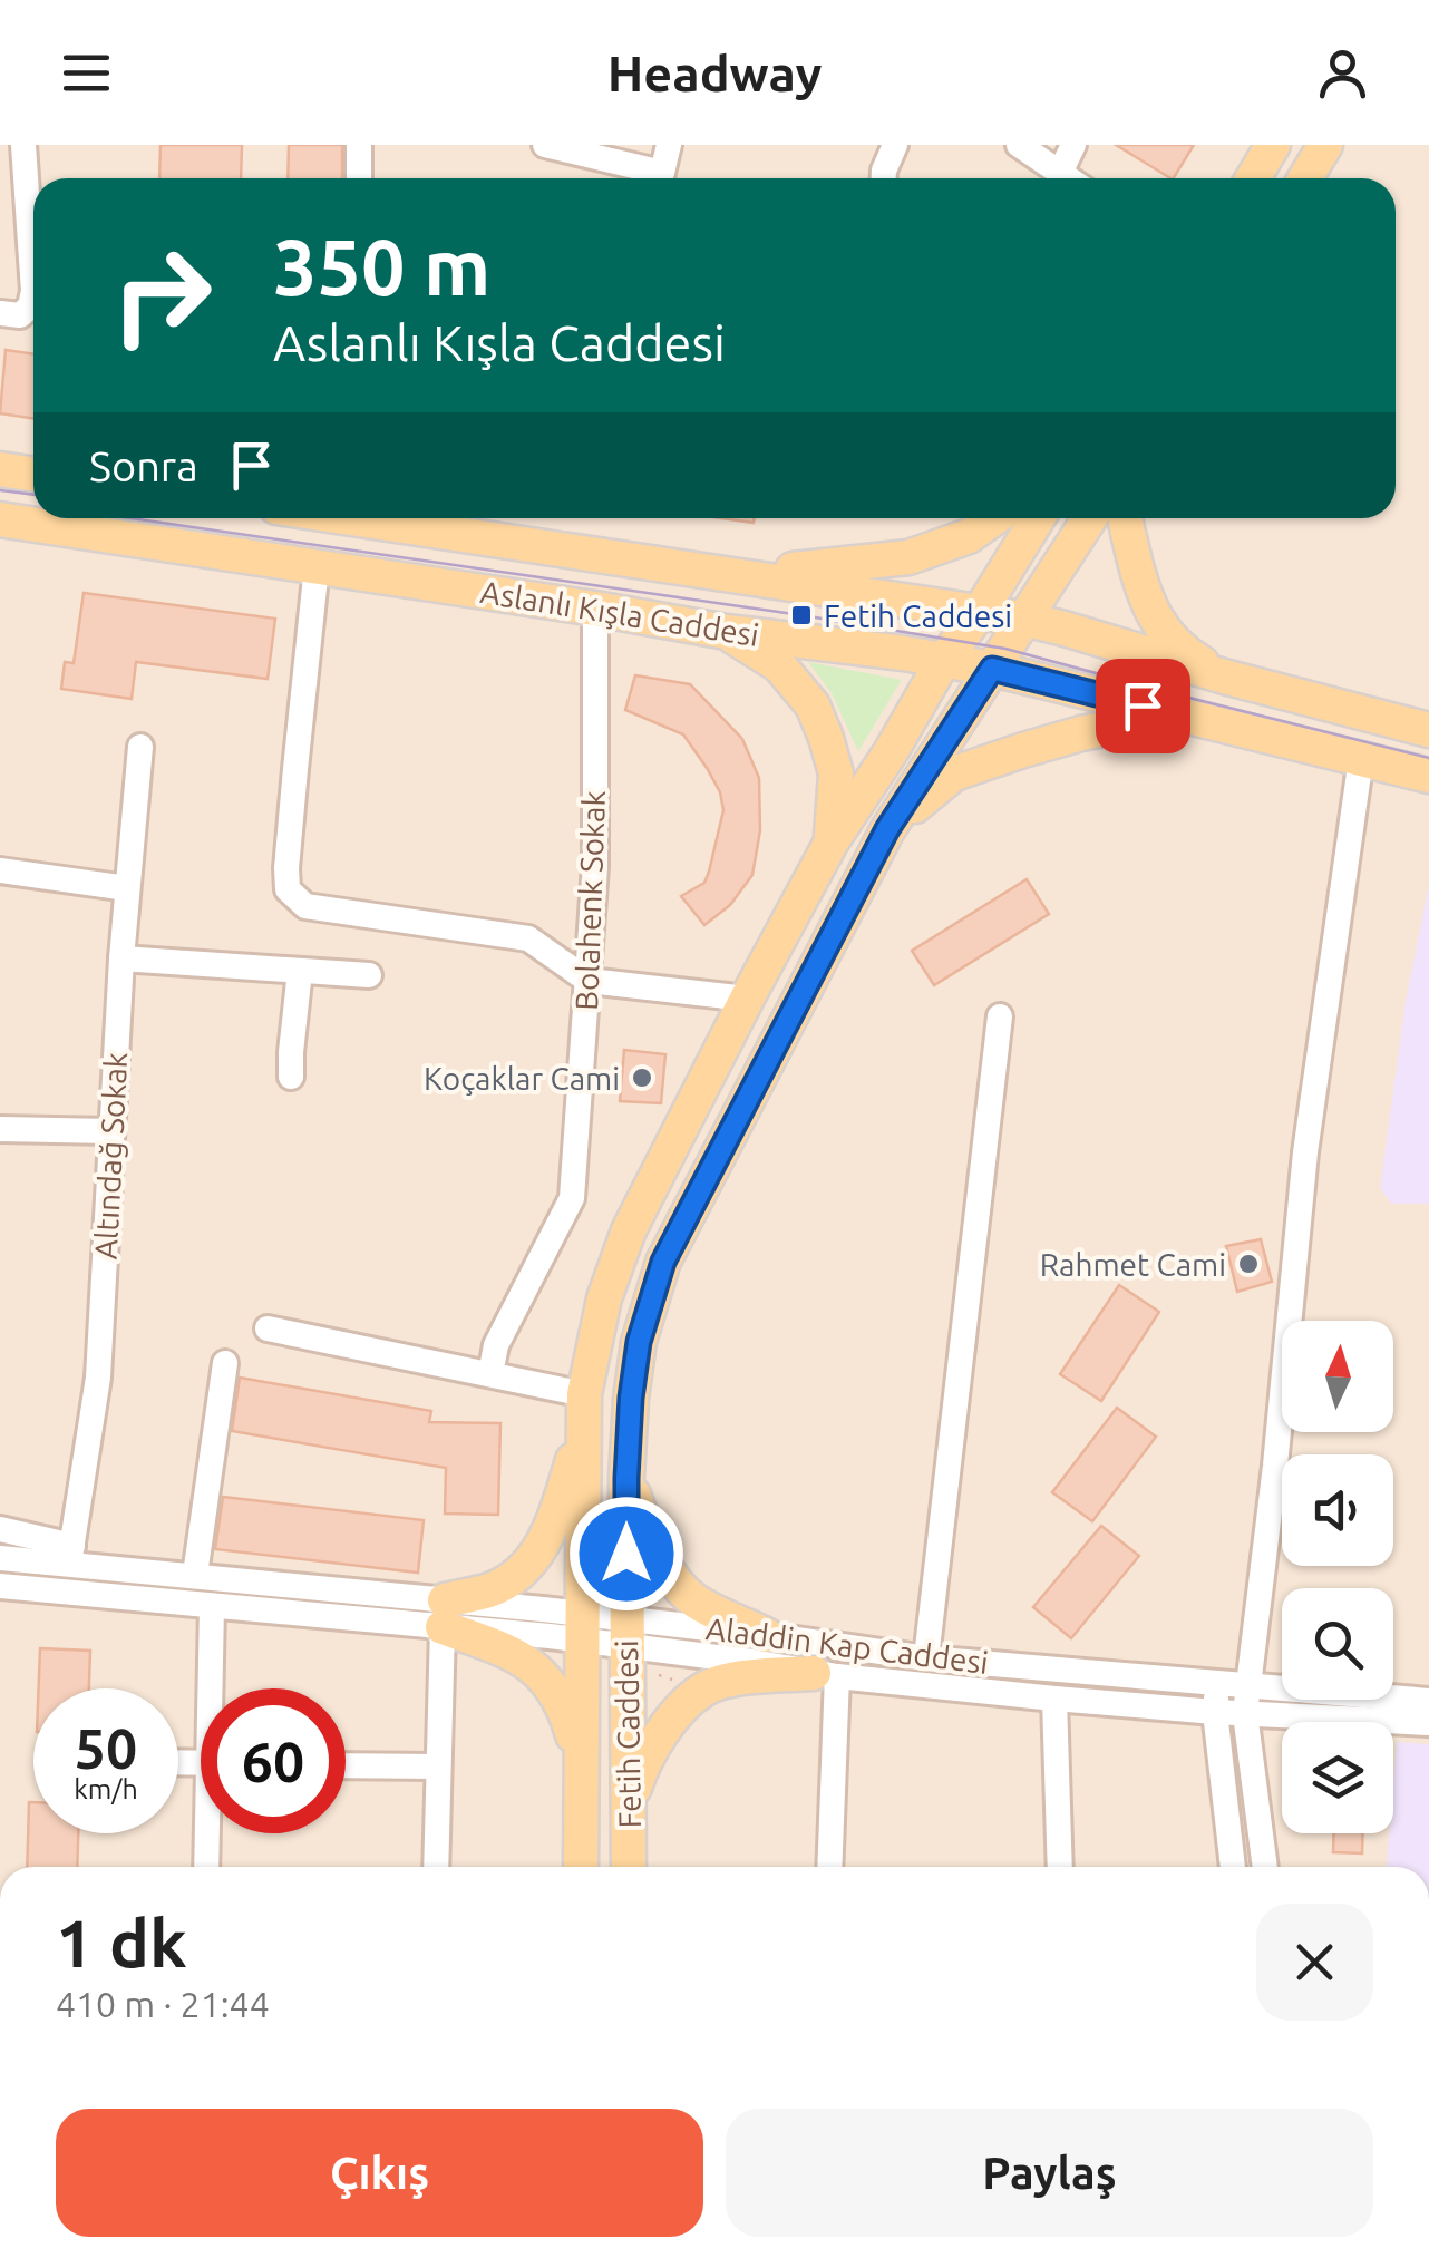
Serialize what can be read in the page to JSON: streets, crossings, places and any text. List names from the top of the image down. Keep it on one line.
{"streets":{"main road":["Aslanlı Kışla Caddesi","Fetih Caddesi"],"street":["Bolahenk Sokak","Altındağ Sokak","Aladdin Kap Caddesi"]},"crossings":[["Aslanlı Kışla Caddesi","Bolahenk Sokak"],["Aslanlı Kışla Caddesi","Fetih Caddesi"],["Altındağ Sokak","Aladdin Kap Caddesi"],["Aladdin Kap Caddesi","Fetih Caddesi"]],"places":{"transit":["Fetih Caddesi"],"other":["Koçaklar Cami","Rahmet Cami"]},"north":"top","page":{"header":"Headway","turn":["350 m","Aslanlı Kışla Caddesi"],"then":"Sonra","speed":"50 km/h","limit":"60","heading":["1 dk","410 m · 21:44"],"buttons":["Çıkış","Paylaş"]}}
